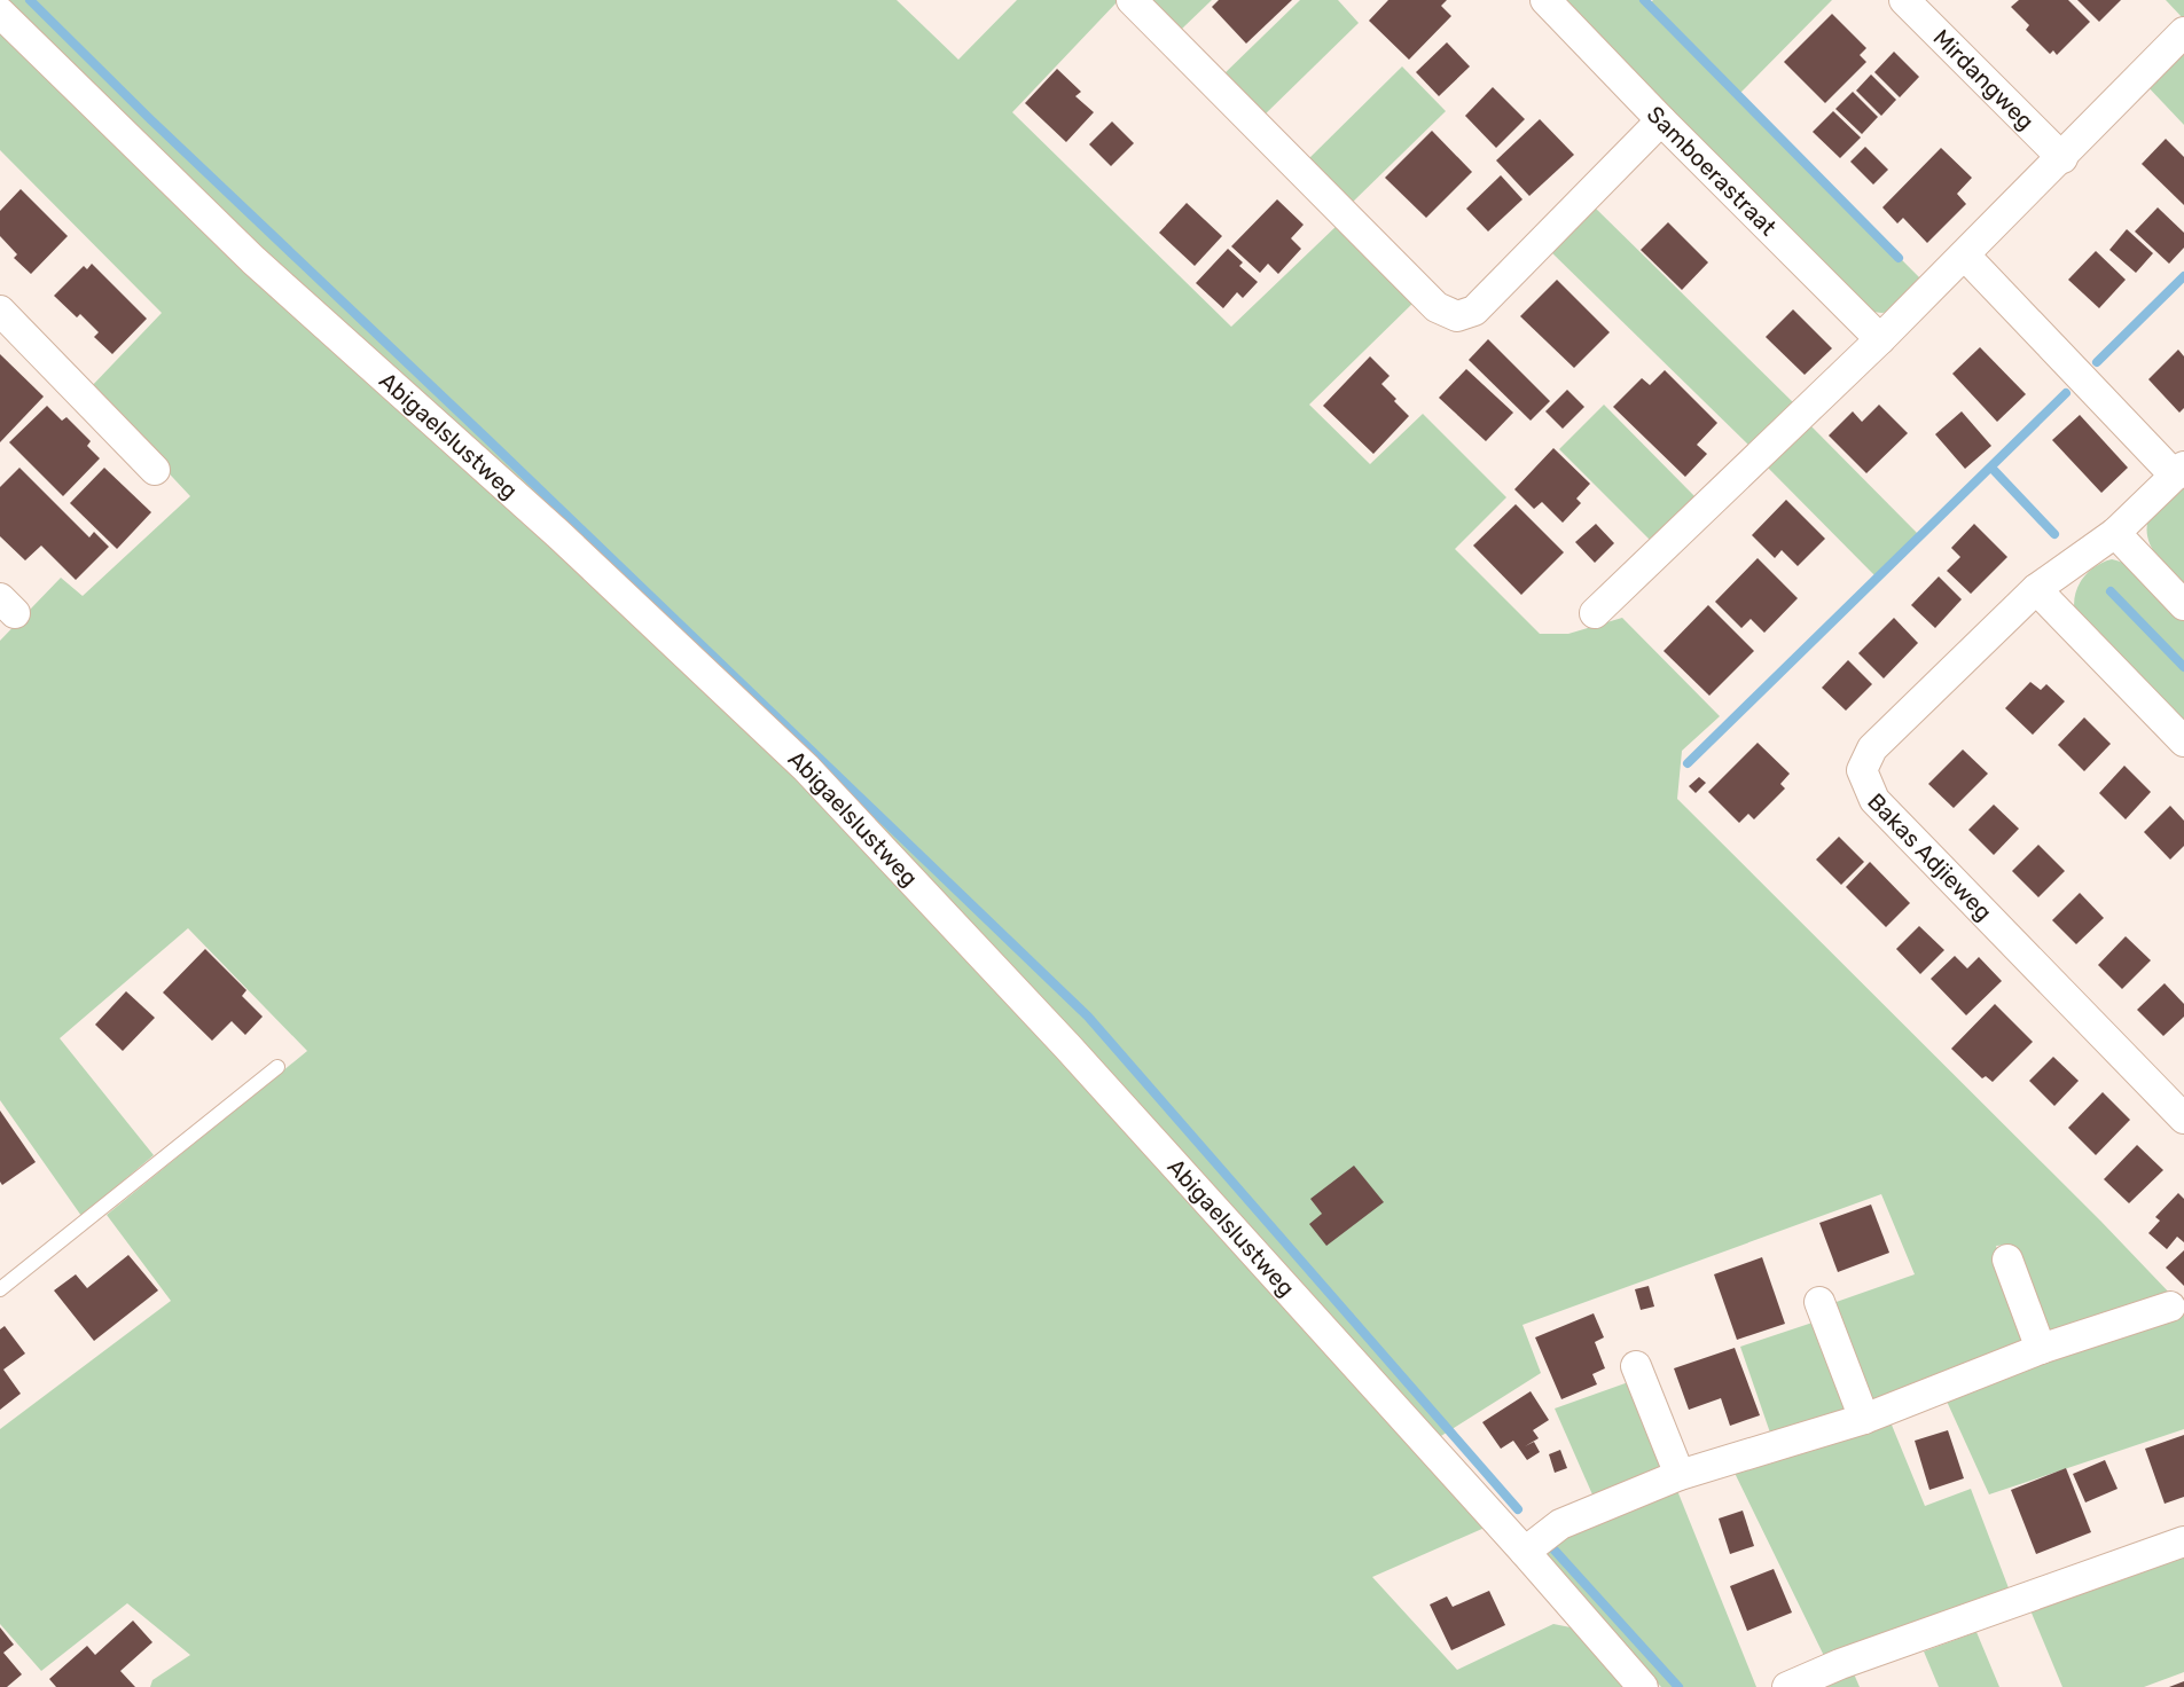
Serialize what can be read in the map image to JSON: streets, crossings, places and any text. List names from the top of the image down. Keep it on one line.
{"streets":{"street":["Mirdangweg","Samboerastraat","Abigaelslustweg","Bakas Adjieweg"]}}
